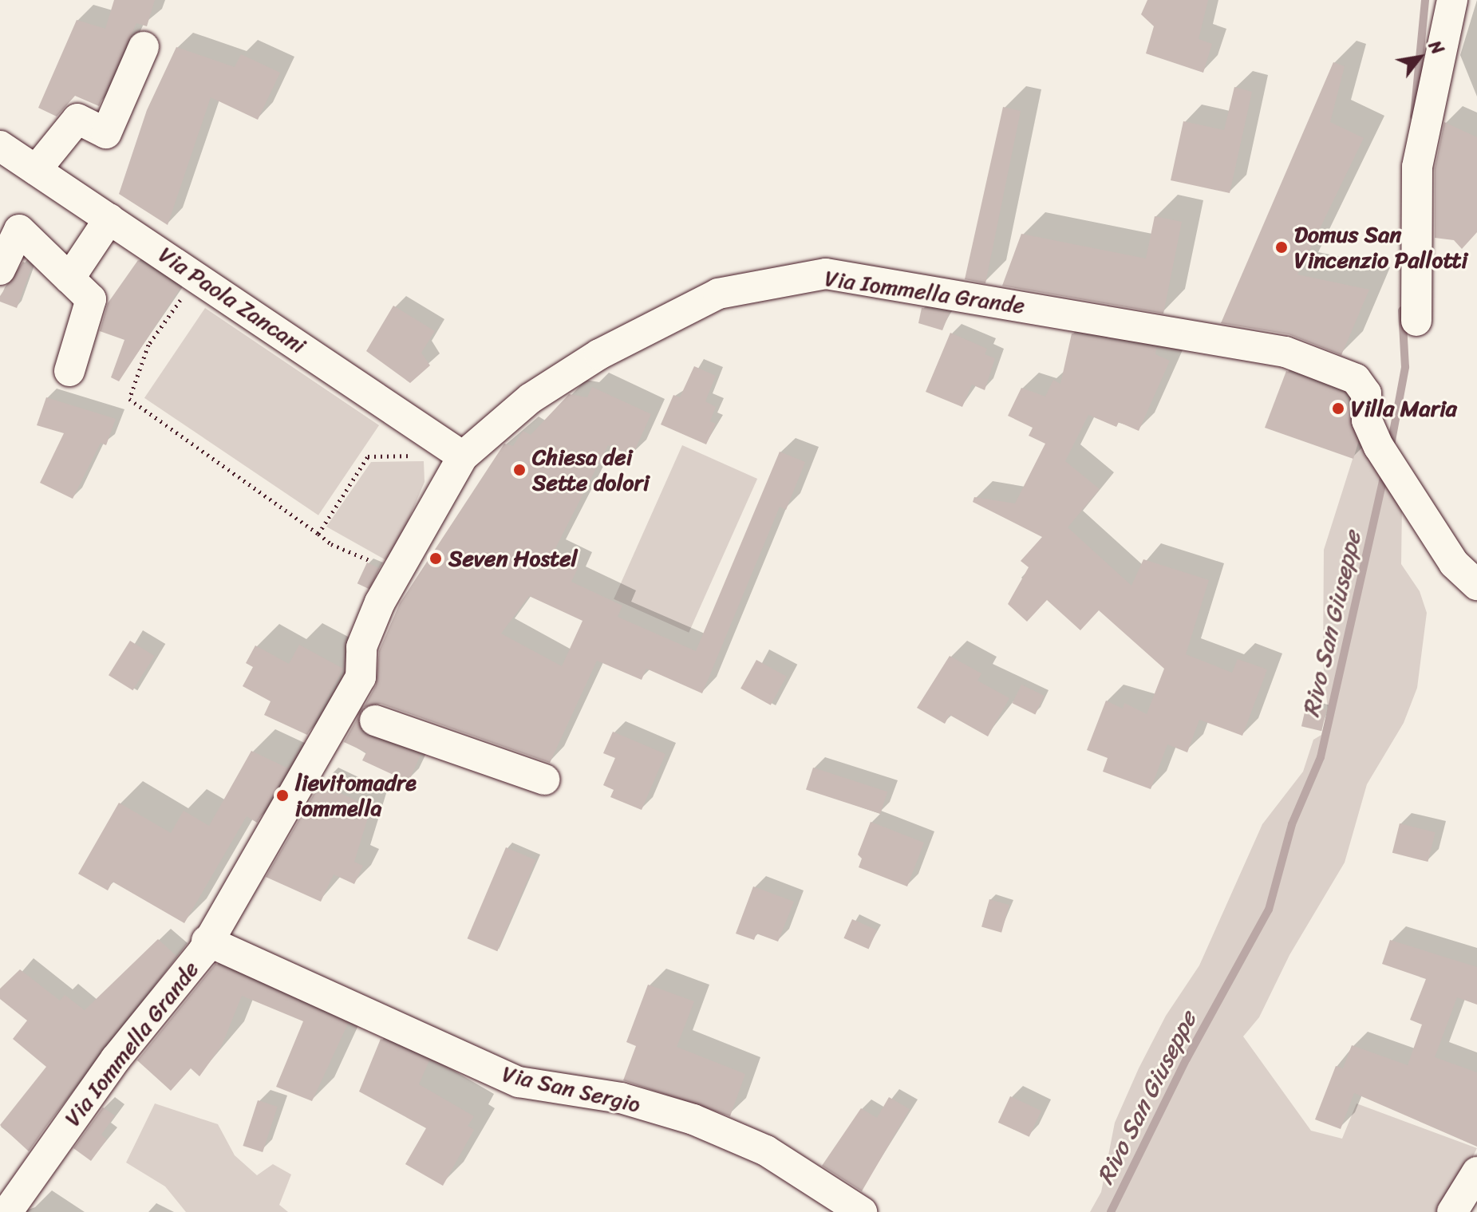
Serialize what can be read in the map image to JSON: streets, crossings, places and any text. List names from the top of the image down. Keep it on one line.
{"streets":{"street":["Via Iommella Grande","Via Paola Zancani","Via San Sergio"]},"crossings":[["Via Iommella Grande","Via Paola Zancani"],["Via Iommella Grande","Via San Sergio"]],"water":["Rivo San Giuseppe"],"places":["Domus San Vincenzio Pallotti","Villa Maria","Chiesa dei Sette dolori","Seven Hostel","lievitomadre iommella"],"north":"top right"}
